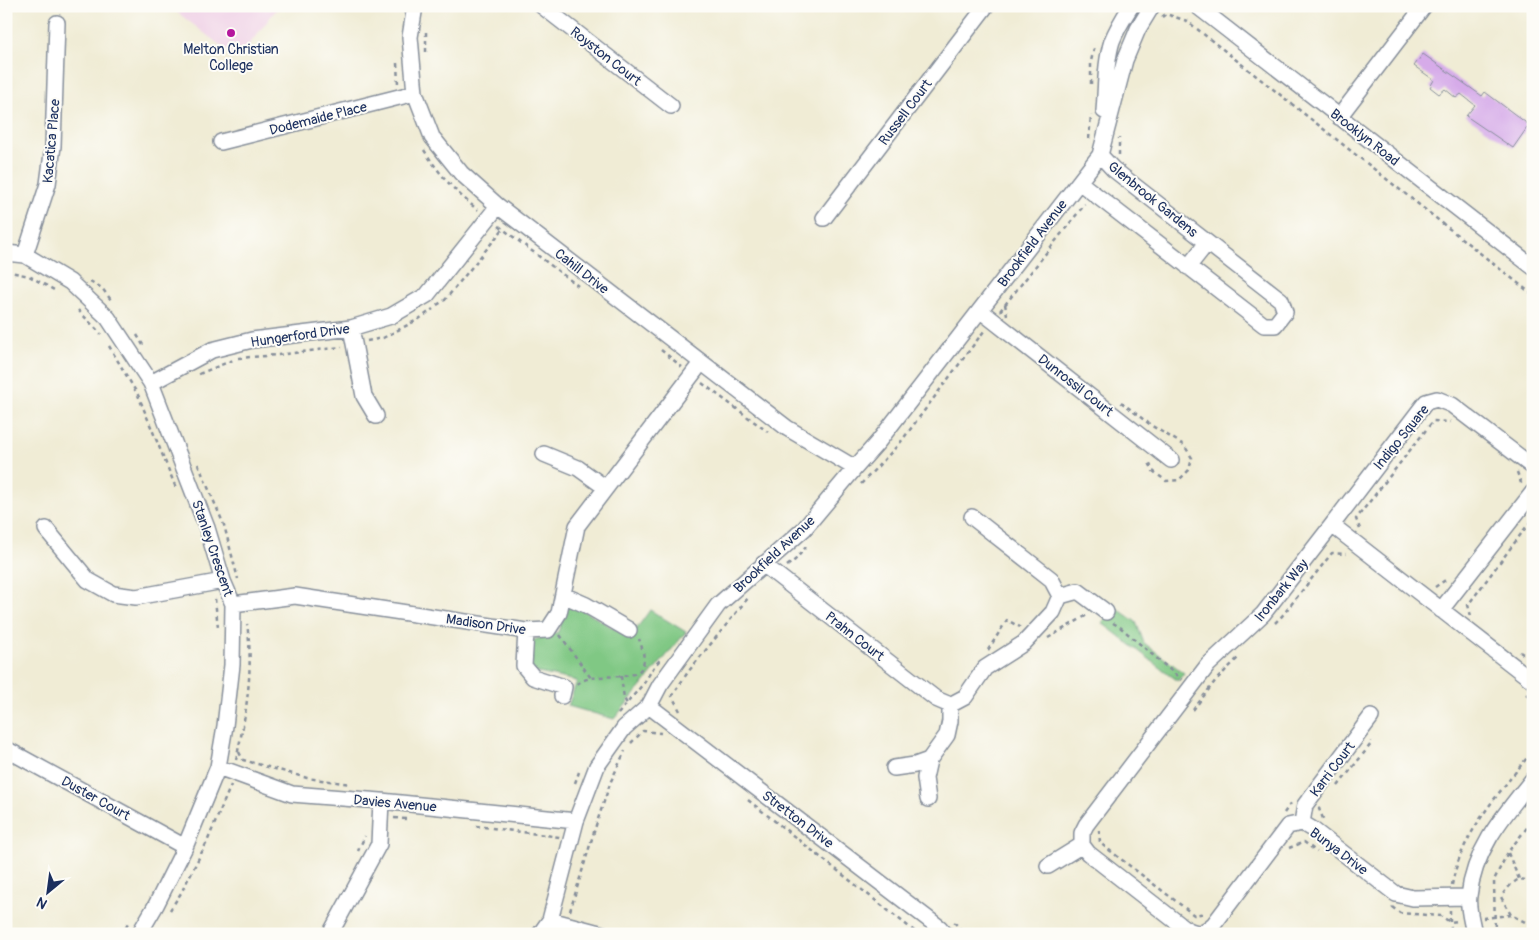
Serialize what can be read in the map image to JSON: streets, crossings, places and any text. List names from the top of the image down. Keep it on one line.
{"streets":{"street":["Royston Court","Russell Court","Dodemaide Place","Brooklyn Road","Kacatica Place","Glenbrook Gardens","Brookfield Avenue","Cahill Drive","Hungerford Drive","Dunrossil Court","Indigo Square","Stanley Crescent","Ironbark Way","Madison Drive","Prahn Court","Karri Court","Duster Court","Davies Avenue","Stretton Drive","Bunya Drive"]},"crossings":[["Dodemaide Place","Cahill Drive"],["Kacatica Place","Stanley Crescent"],["Glenbrook Gardens","Brookfield Avenue"],["Brookfield Avenue","Cahill Drive"],["Brookfield Avenue","Dunrossil Court"],["Brookfield Avenue","Prahn Court"],["Brookfield Avenue","Davies Avenue"],["Brookfield Avenue","Stretton Drive"],["Cahill Drive","Hungerford Drive"],["Hungerford Drive","Stanley Crescent"],["Indigo Square","Ironbark Way"],["Stanley Crescent","Madison Drive"],["Stanley Crescent","Duster Court"],["Stanley Crescent","Davies Avenue"],["Ironbark Way","Bunya Drive"],["Karri Court","Bunya Drive"]],"places":["Melton Christian College"],"north":"bottom left"}
